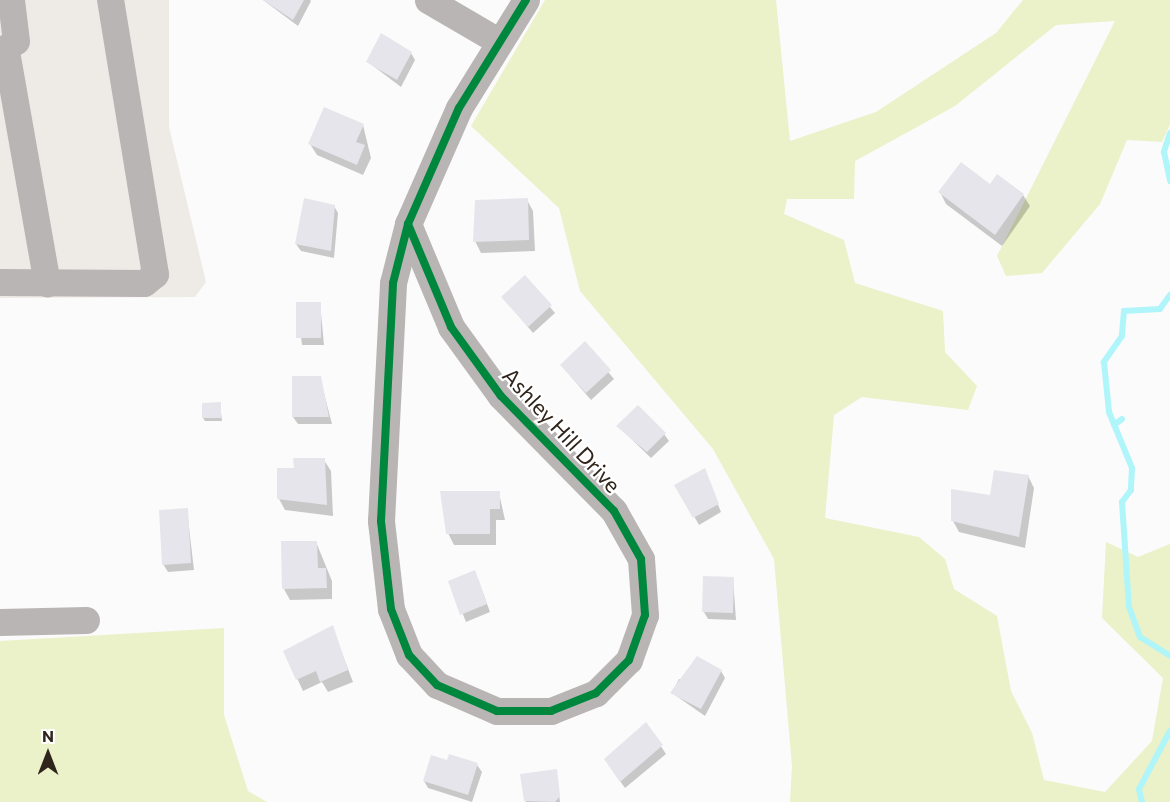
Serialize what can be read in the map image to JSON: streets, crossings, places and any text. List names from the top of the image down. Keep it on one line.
{"streets":{"street":["Ashley Hill Drive"]},"north":"top"}
